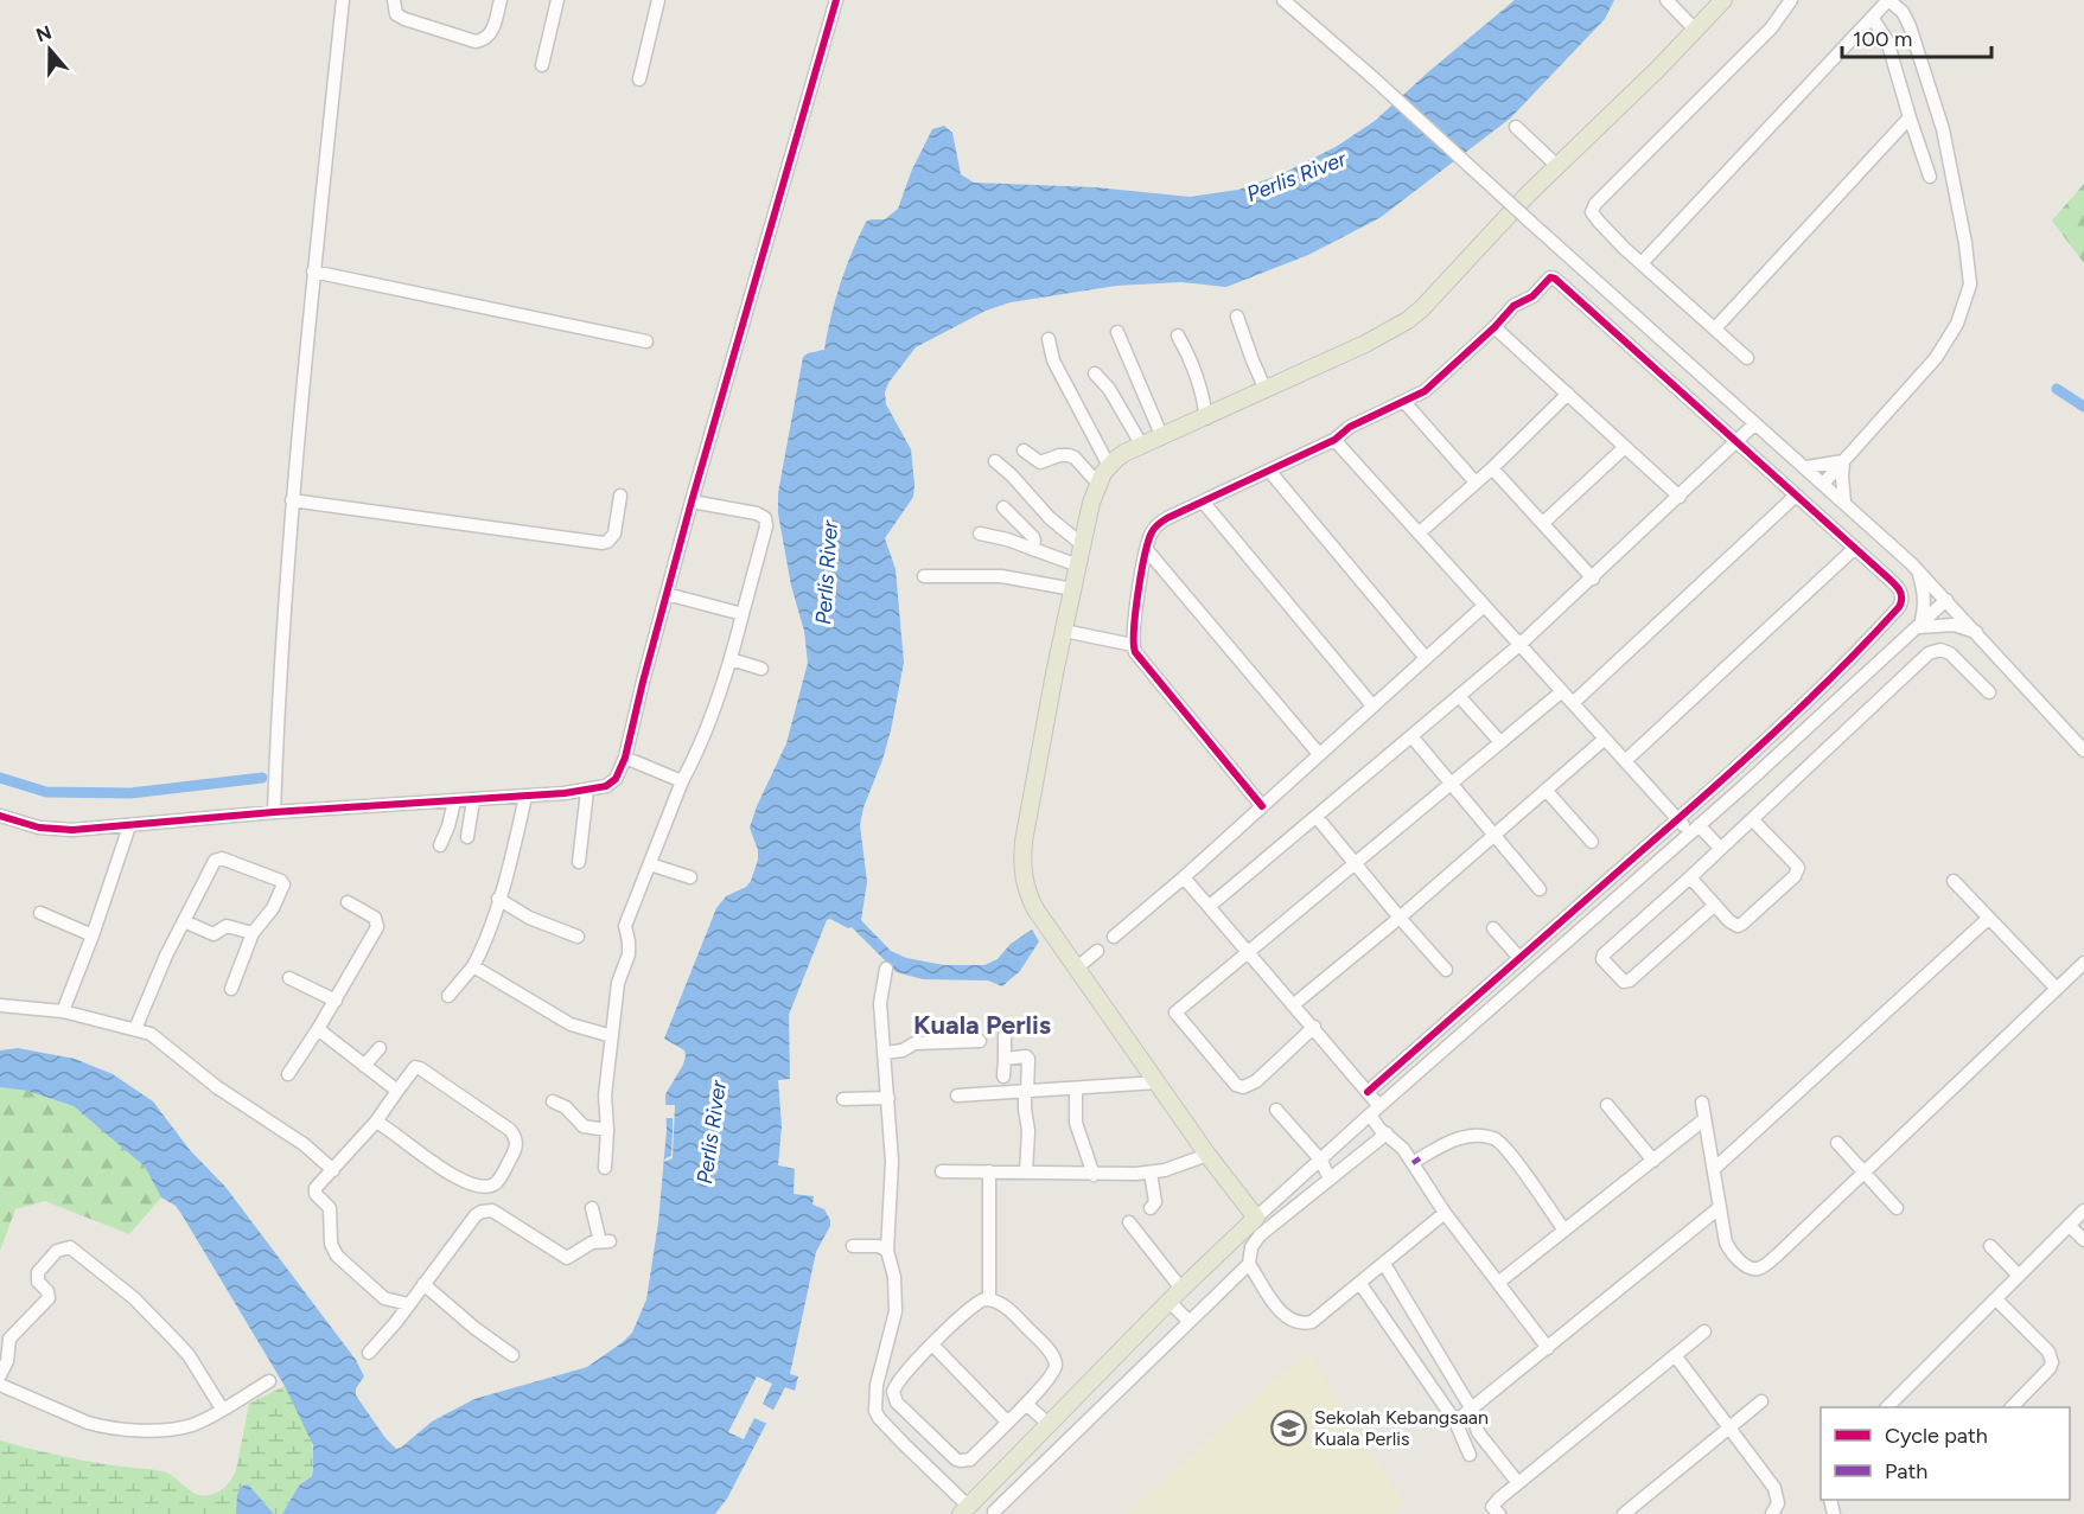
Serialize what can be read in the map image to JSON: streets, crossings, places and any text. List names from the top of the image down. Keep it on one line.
{"districts":["Kuala Perlis"],"water":["Perlis River"],"places":{"school or university":["Sekolah Kebangsaan Kuala Perlis"]},"legend":["Cycle path","Path"],"scale_bar":"100 m","north":"top"}
